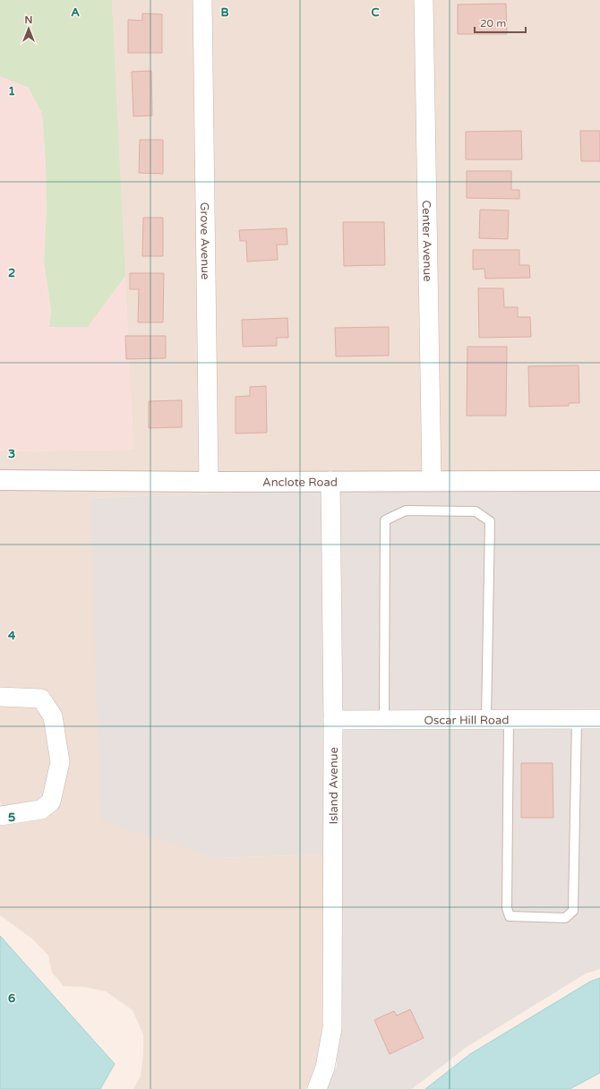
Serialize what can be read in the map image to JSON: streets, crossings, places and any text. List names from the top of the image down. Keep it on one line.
{"streets":{"street":["Grove Avenue","Center Avenue","Anclote Road","Oscar Hill Road","Island Avenue"]},"crossings":[["Grove Avenue","Anclote Road"],["Center Avenue","Anclote Road"],["Anclote Road","Island Avenue"],["Oscar Hill Road","Island Avenue"]],"scale_bar":"20 m","north":"top","grid":{"columns":["A","B","C"],"rows":["1","2","3","4","5","6"]}}
